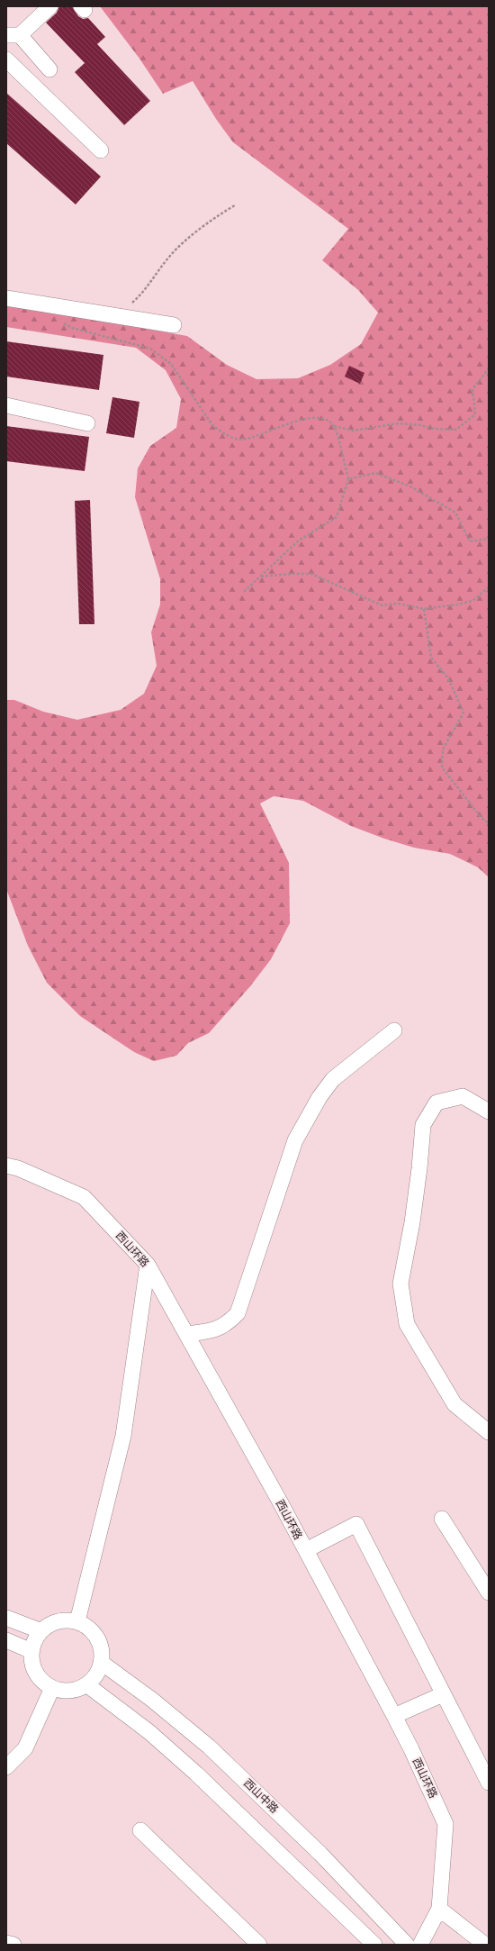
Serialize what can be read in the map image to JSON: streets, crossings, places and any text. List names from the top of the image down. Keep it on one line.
{"streets":{"street":["西山环路","西山中路"]}}
